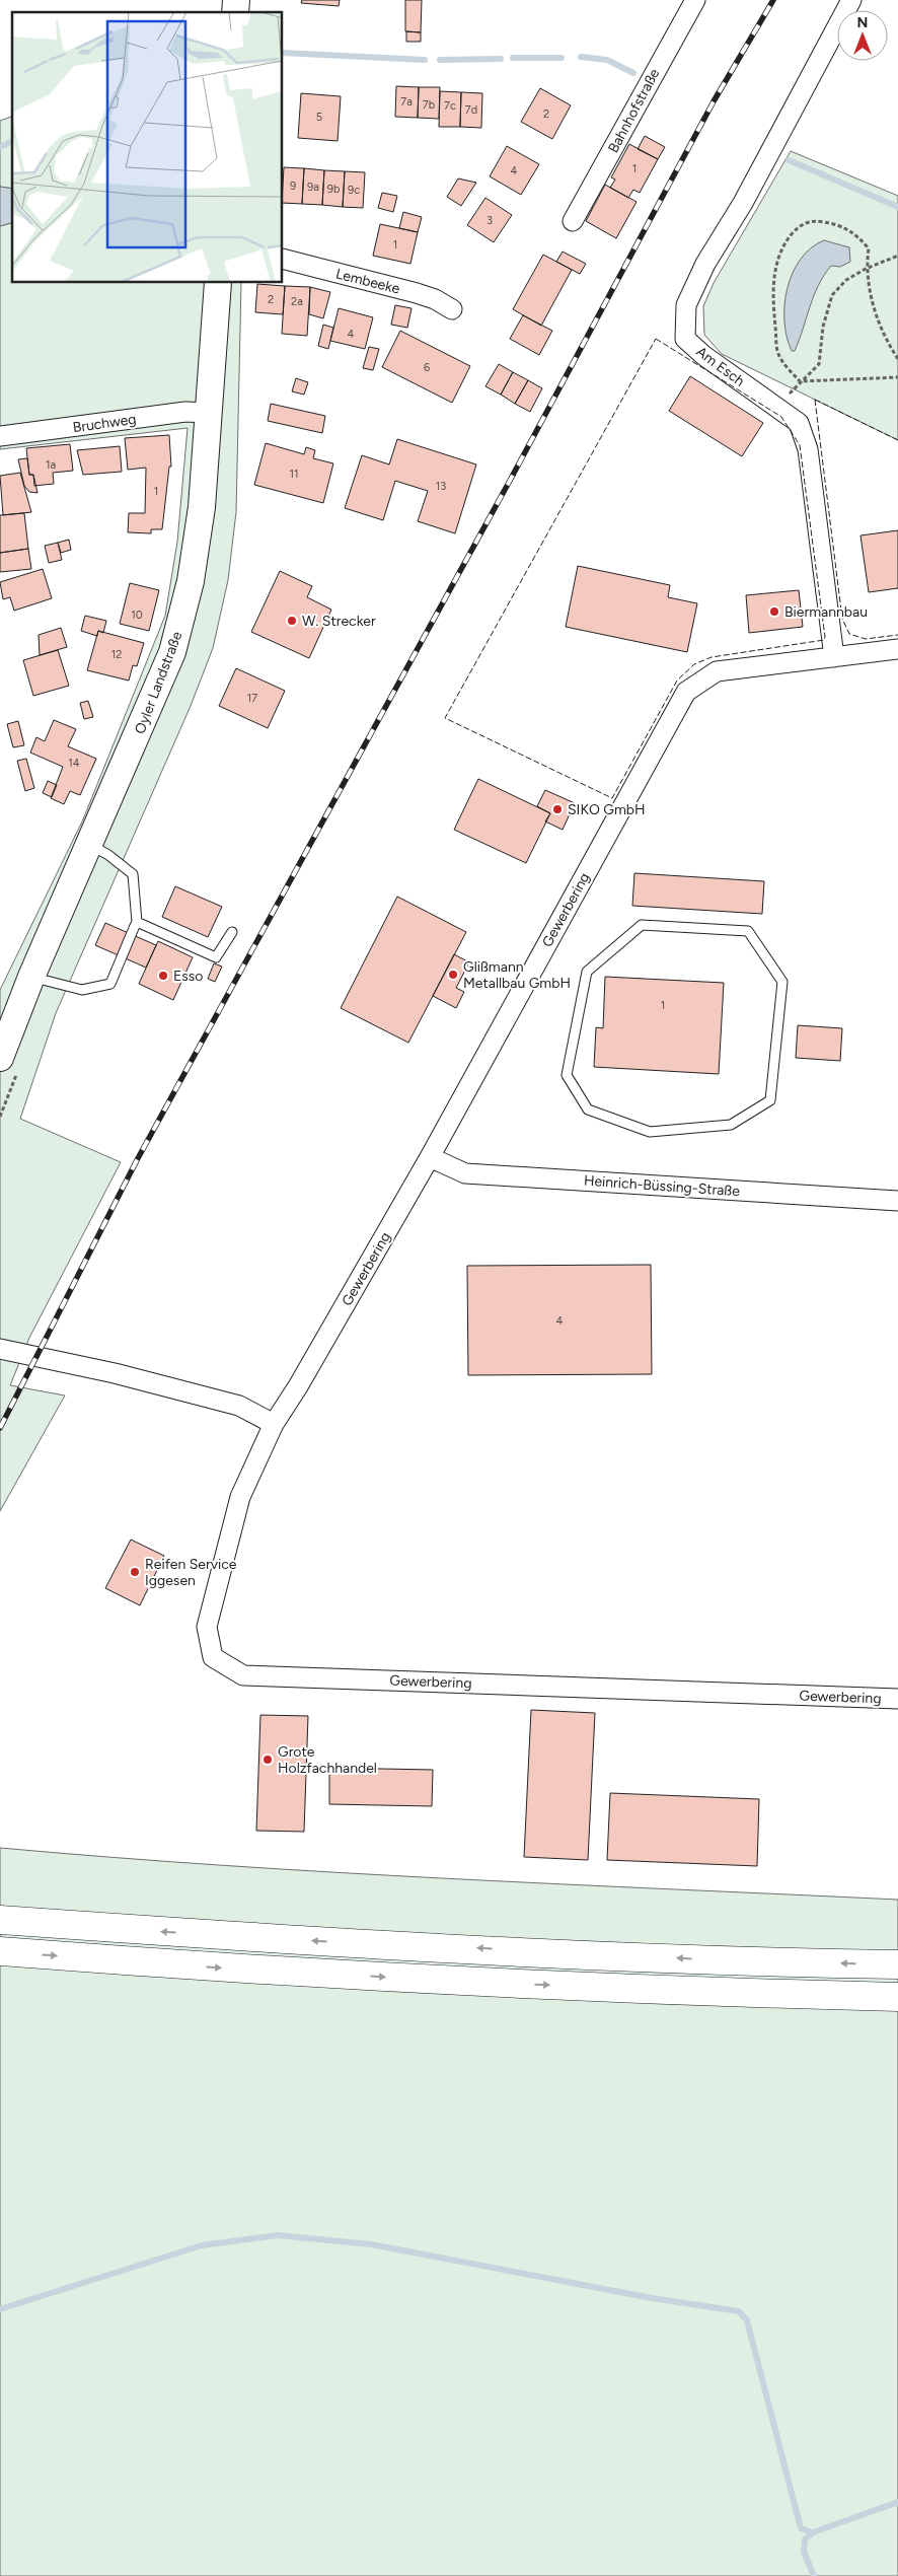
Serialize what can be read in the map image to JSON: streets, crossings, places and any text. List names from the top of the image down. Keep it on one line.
{"streets":{"main road":["Oyler Landstraße"],"street":["Bahnhofstraße","Lembeeke","Am Esch","Bruchweg","Gewerbering","Heinrich-Büssing-Straße"]},"crossings":[["Am Esch","Gewerbering"],["Bruchweg","Oyler Landstraße"],["Gewerbering","Heinrich-Büssing-Straße"]],"places":["Biermannbau","W. Strecker","SIKO GmbH","Glißmann Metallbau GmbH","Esso","Reifen Service Iggesen","Grote Holzfachhandel"],"house_numbers":["7a","7b","7c","7d","2","5","1","4","9","9a","9b","9c","3","1","2","2a","4","6","1a","11","13","1","10","12","17","14","1","4"],"north":"top"}
